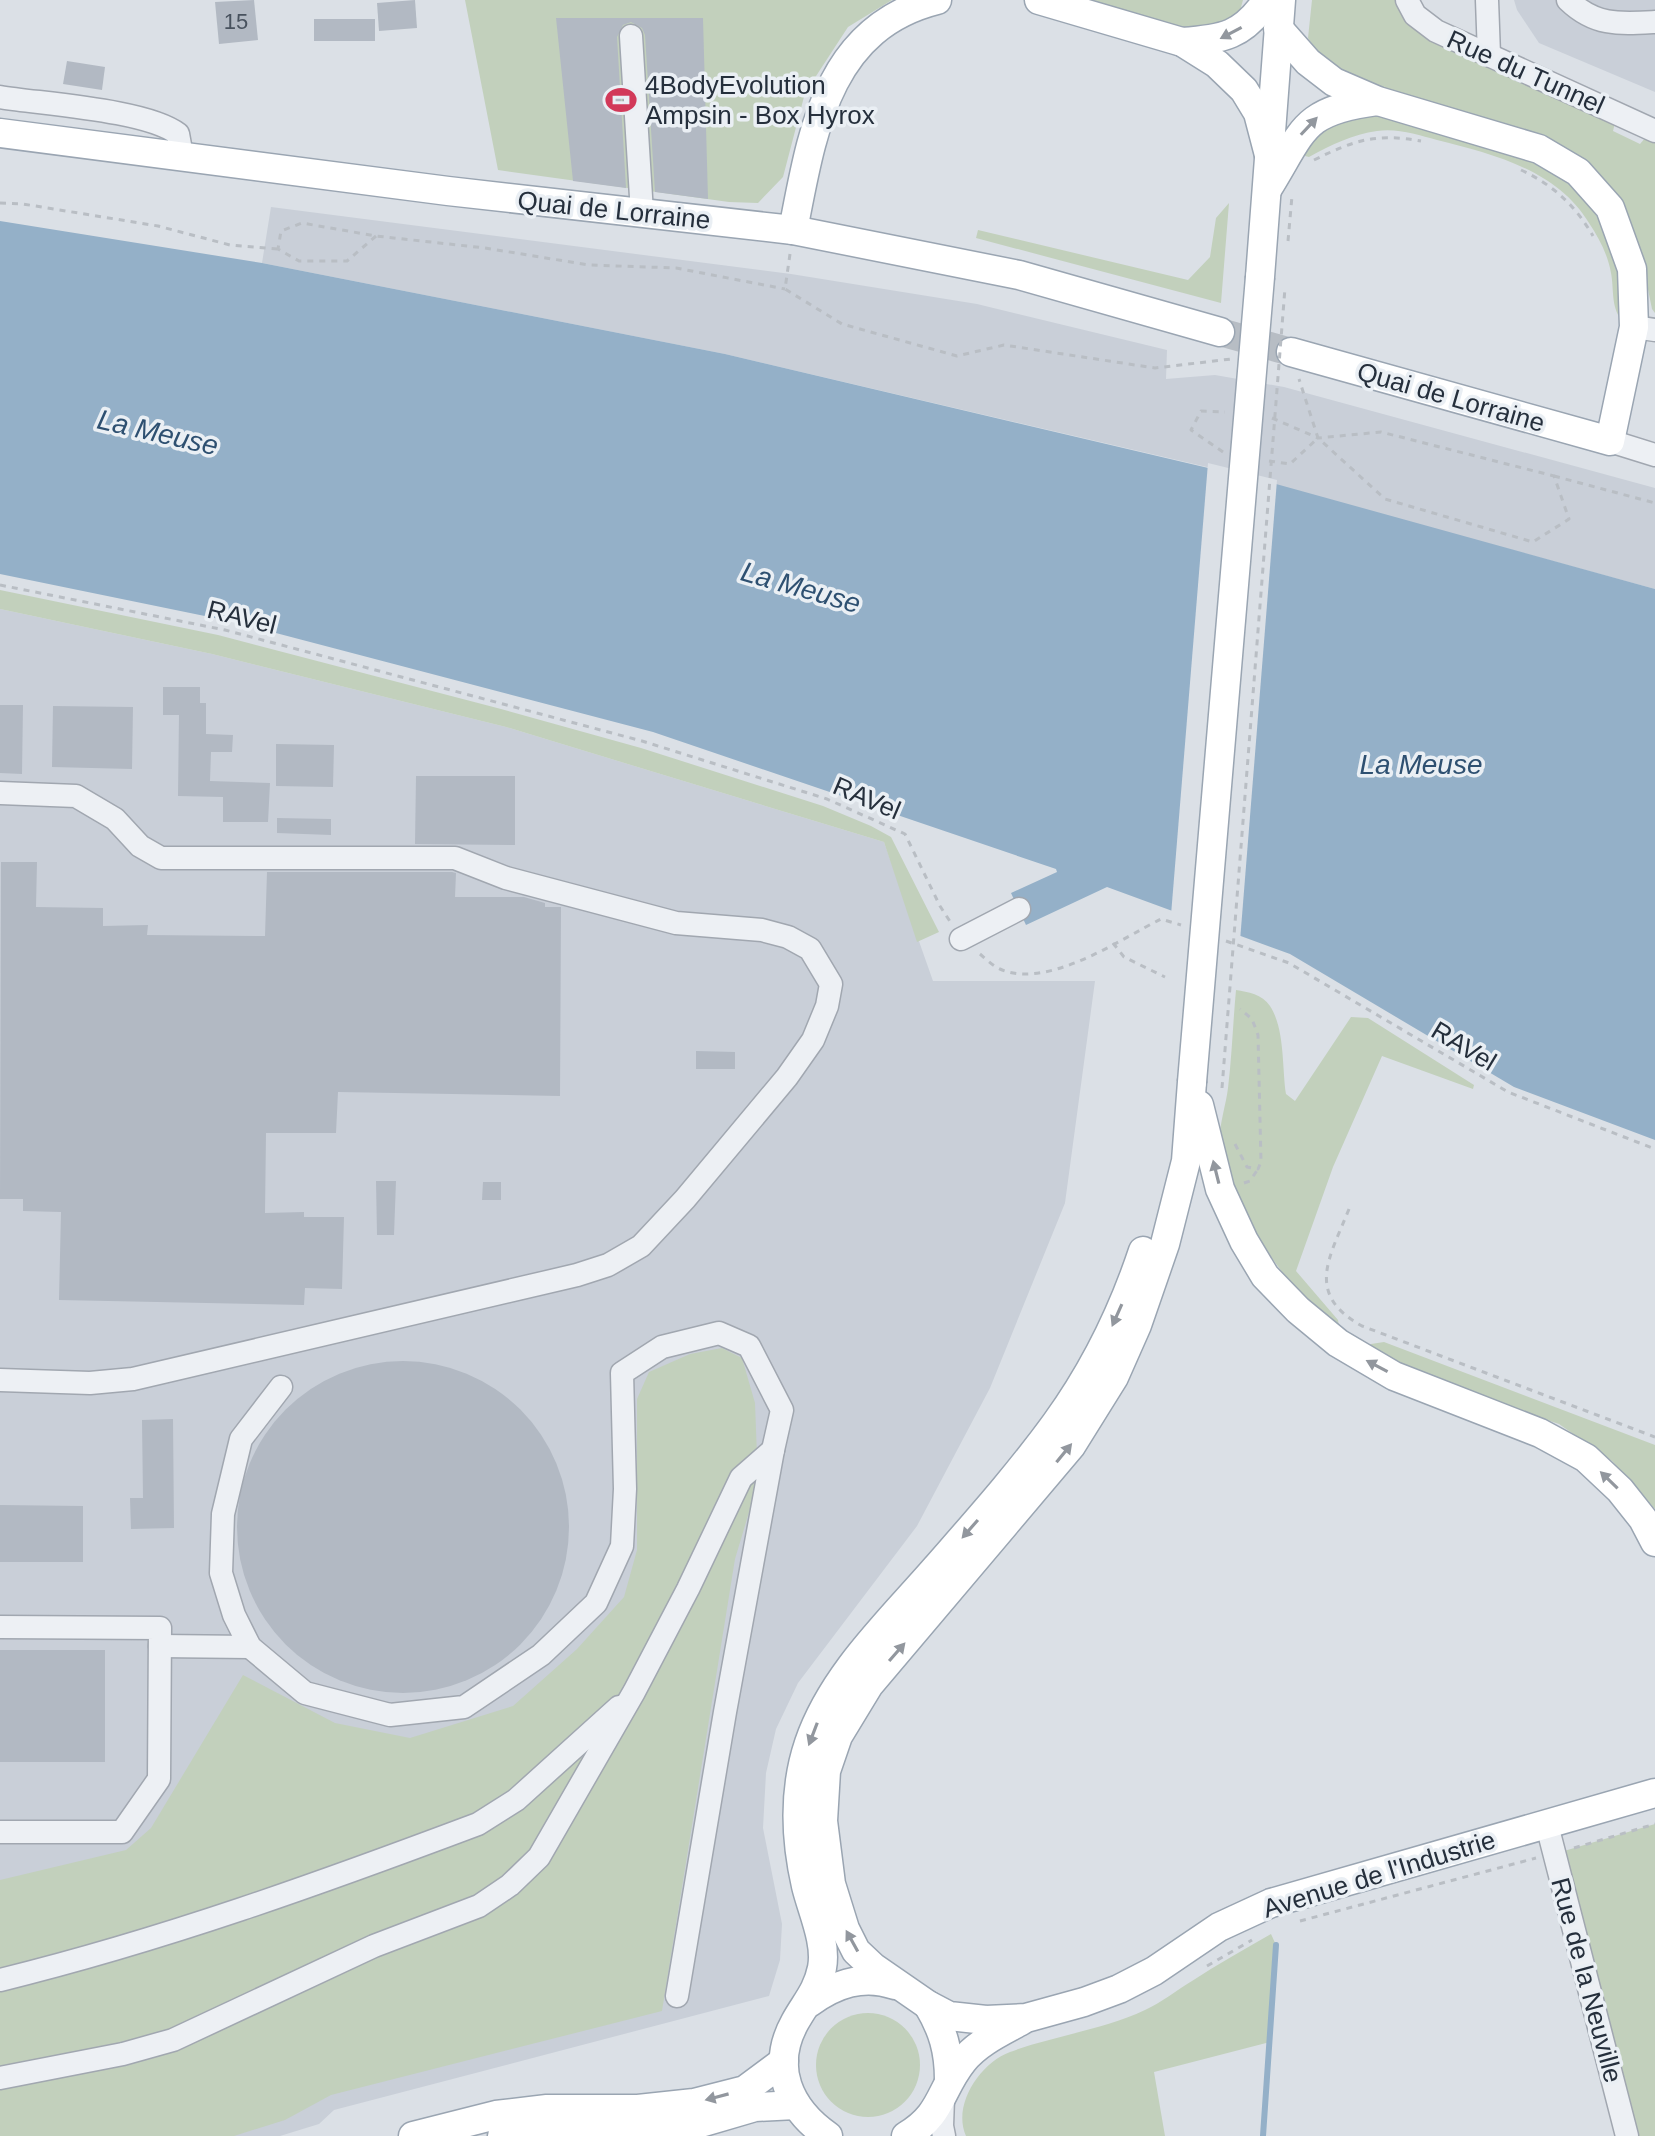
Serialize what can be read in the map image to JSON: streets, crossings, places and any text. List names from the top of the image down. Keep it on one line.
{"streets":{"main road":["Quai de Lorraine","Avenue de l'Industrie"],"street":["Rue du Tunnel","Rue de la Neuville"],"path":["RAVel"]},"crossings":[["Avenue de l'Industrie","Rue de la Neuville"]],"water":["La Meuse"],"places":{"sports":["4BodyEvolution Ampsin - Box Hyrox"]},"house_numbers":["15"]}
